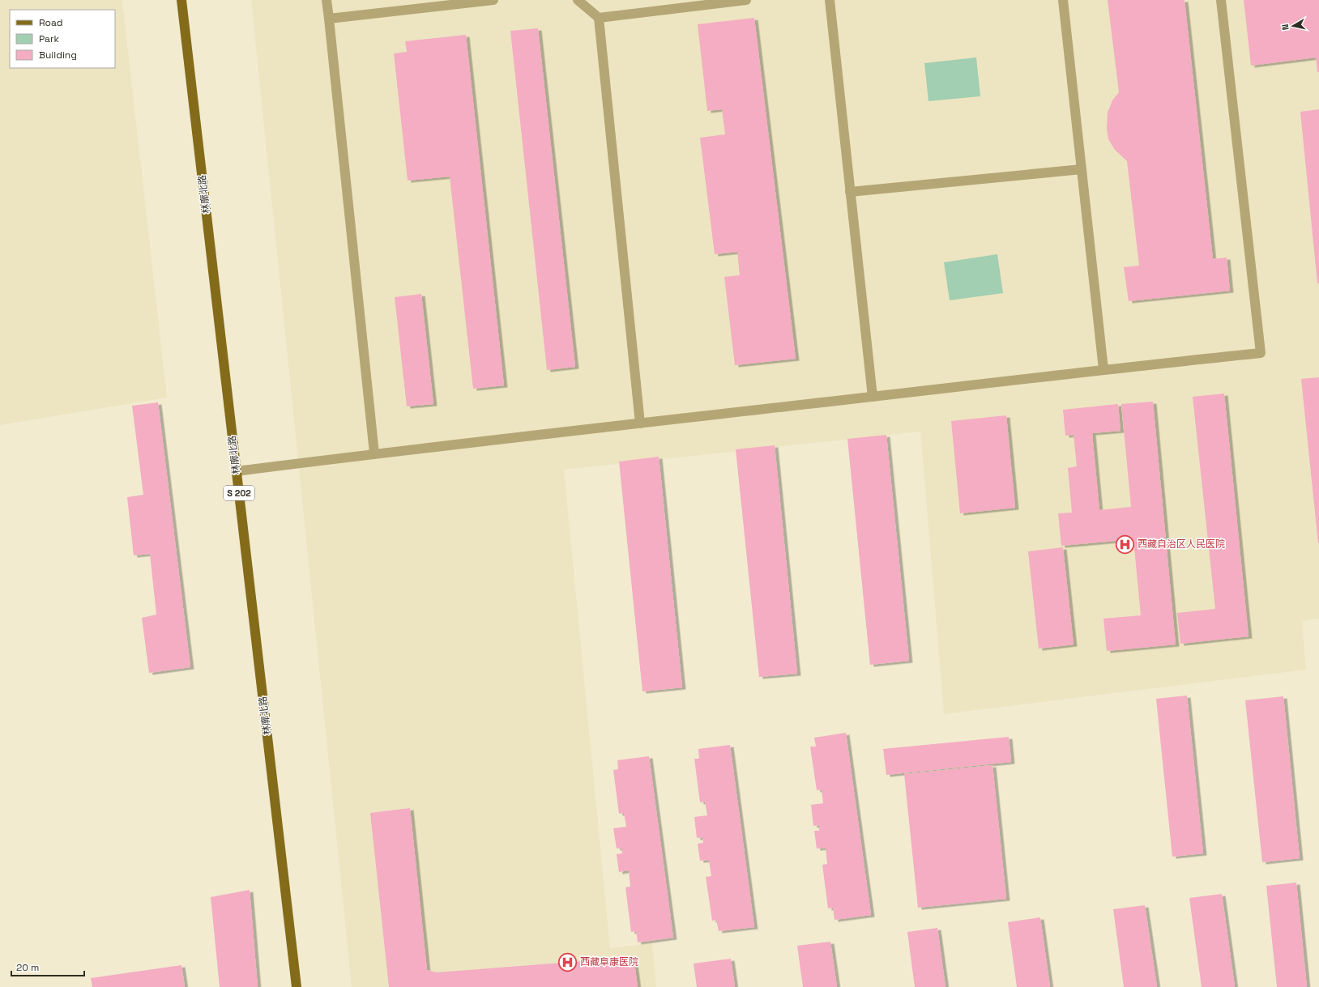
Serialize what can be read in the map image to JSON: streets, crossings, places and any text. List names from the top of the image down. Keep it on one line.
{"streets":{"main road":["林廓北路","S 202"]},"places":{"hospital":["西藏自治区人民医院","西藏阜康医院"]},"legend":["Road","Park","Building"],"scale_bar":"20 m","north":"left"}
